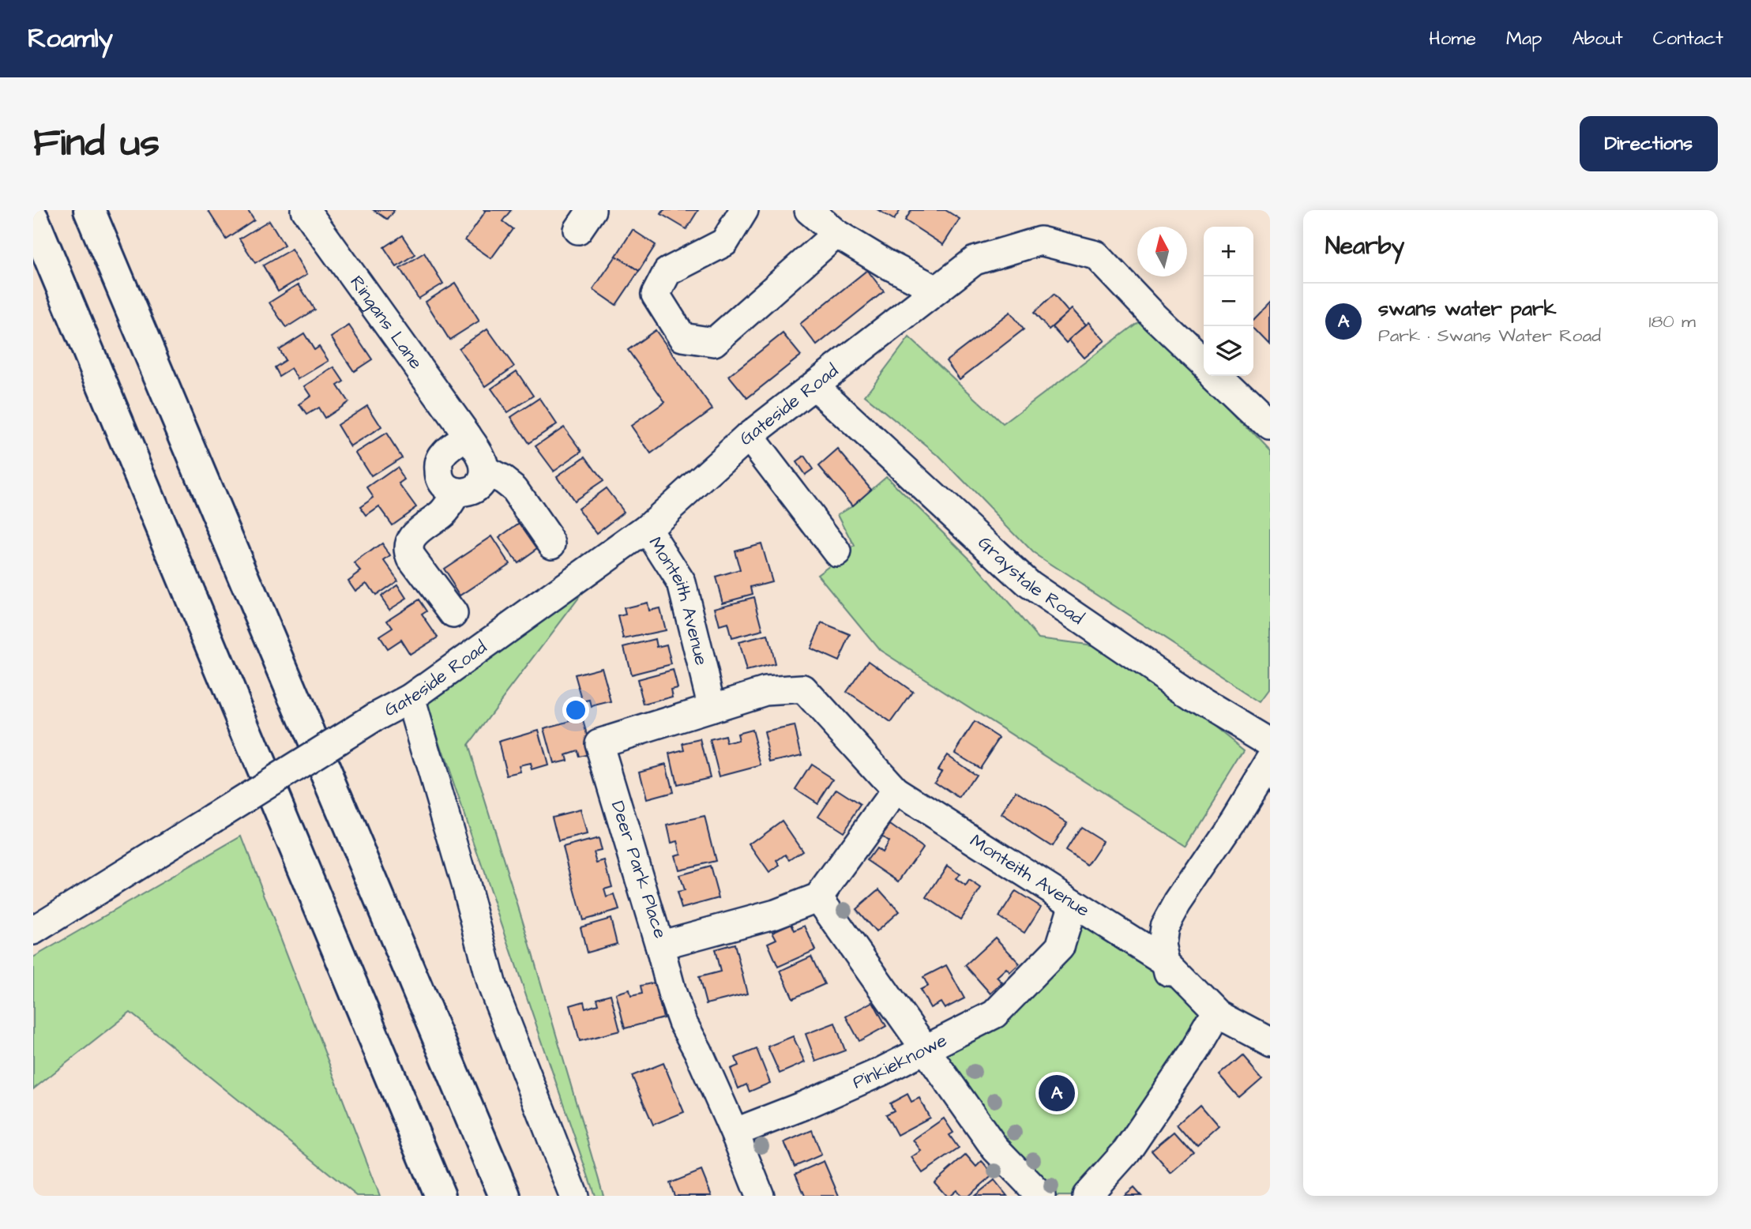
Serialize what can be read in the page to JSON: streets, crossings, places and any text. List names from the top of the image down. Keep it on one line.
{"streets":{"street":["Ringans Lane","Gateside Road","Graystale Road","Monteith Avenue","Deer Park Place","Pinkieknowe"]},"crossings":[["Gateside Road","Graystale Road"],["Gateside Road","Monteith Avenue"],["Monteith Avenue","Deer Park Place"],["Monteith Avenue","Pinkieknowe"]],"north":"top","page":{"header":"Roamly","nav":["Home","Map","About","Contact"],"buttons":"Directions","title":"Find us","heading":"Nearby","map_buttons":["+","−"],"list":[{"mark":"A","name":"swans water park","note":"Park · Swans Water Road","value":"180 m"}],"pins":"A"}}
